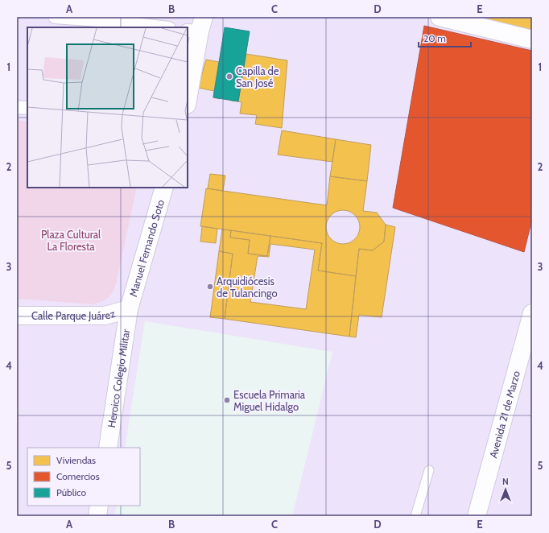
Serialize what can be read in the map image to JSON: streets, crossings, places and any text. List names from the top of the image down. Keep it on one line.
{"streets":{"street":["Manuel Fernando Soto","Calle Parque Juárez","Heroico Colegio Militar","Avenida 21 de Marzo"]},"crossings":[["Manuel Fernando Soto","Calle Parque Juárez"],["Manuel Fernando Soto","Heroico Colegio Militar"],["Calle Parque Juárez","Heroico Colegio Militar"]],"parks":["Plaza Cultural La Floresta"],"places":["Capilla de San José","Arquidiócesis de Tulancingo","Escuela Primaria Miguel Hidalgo"],"legend":["Viviendas","Comercios","Público"],"scale_bar":"20 m","north":"top","grid":{"columns":["A","B","C","D","E"],"rows":["1","2","3","4","5"]}}
